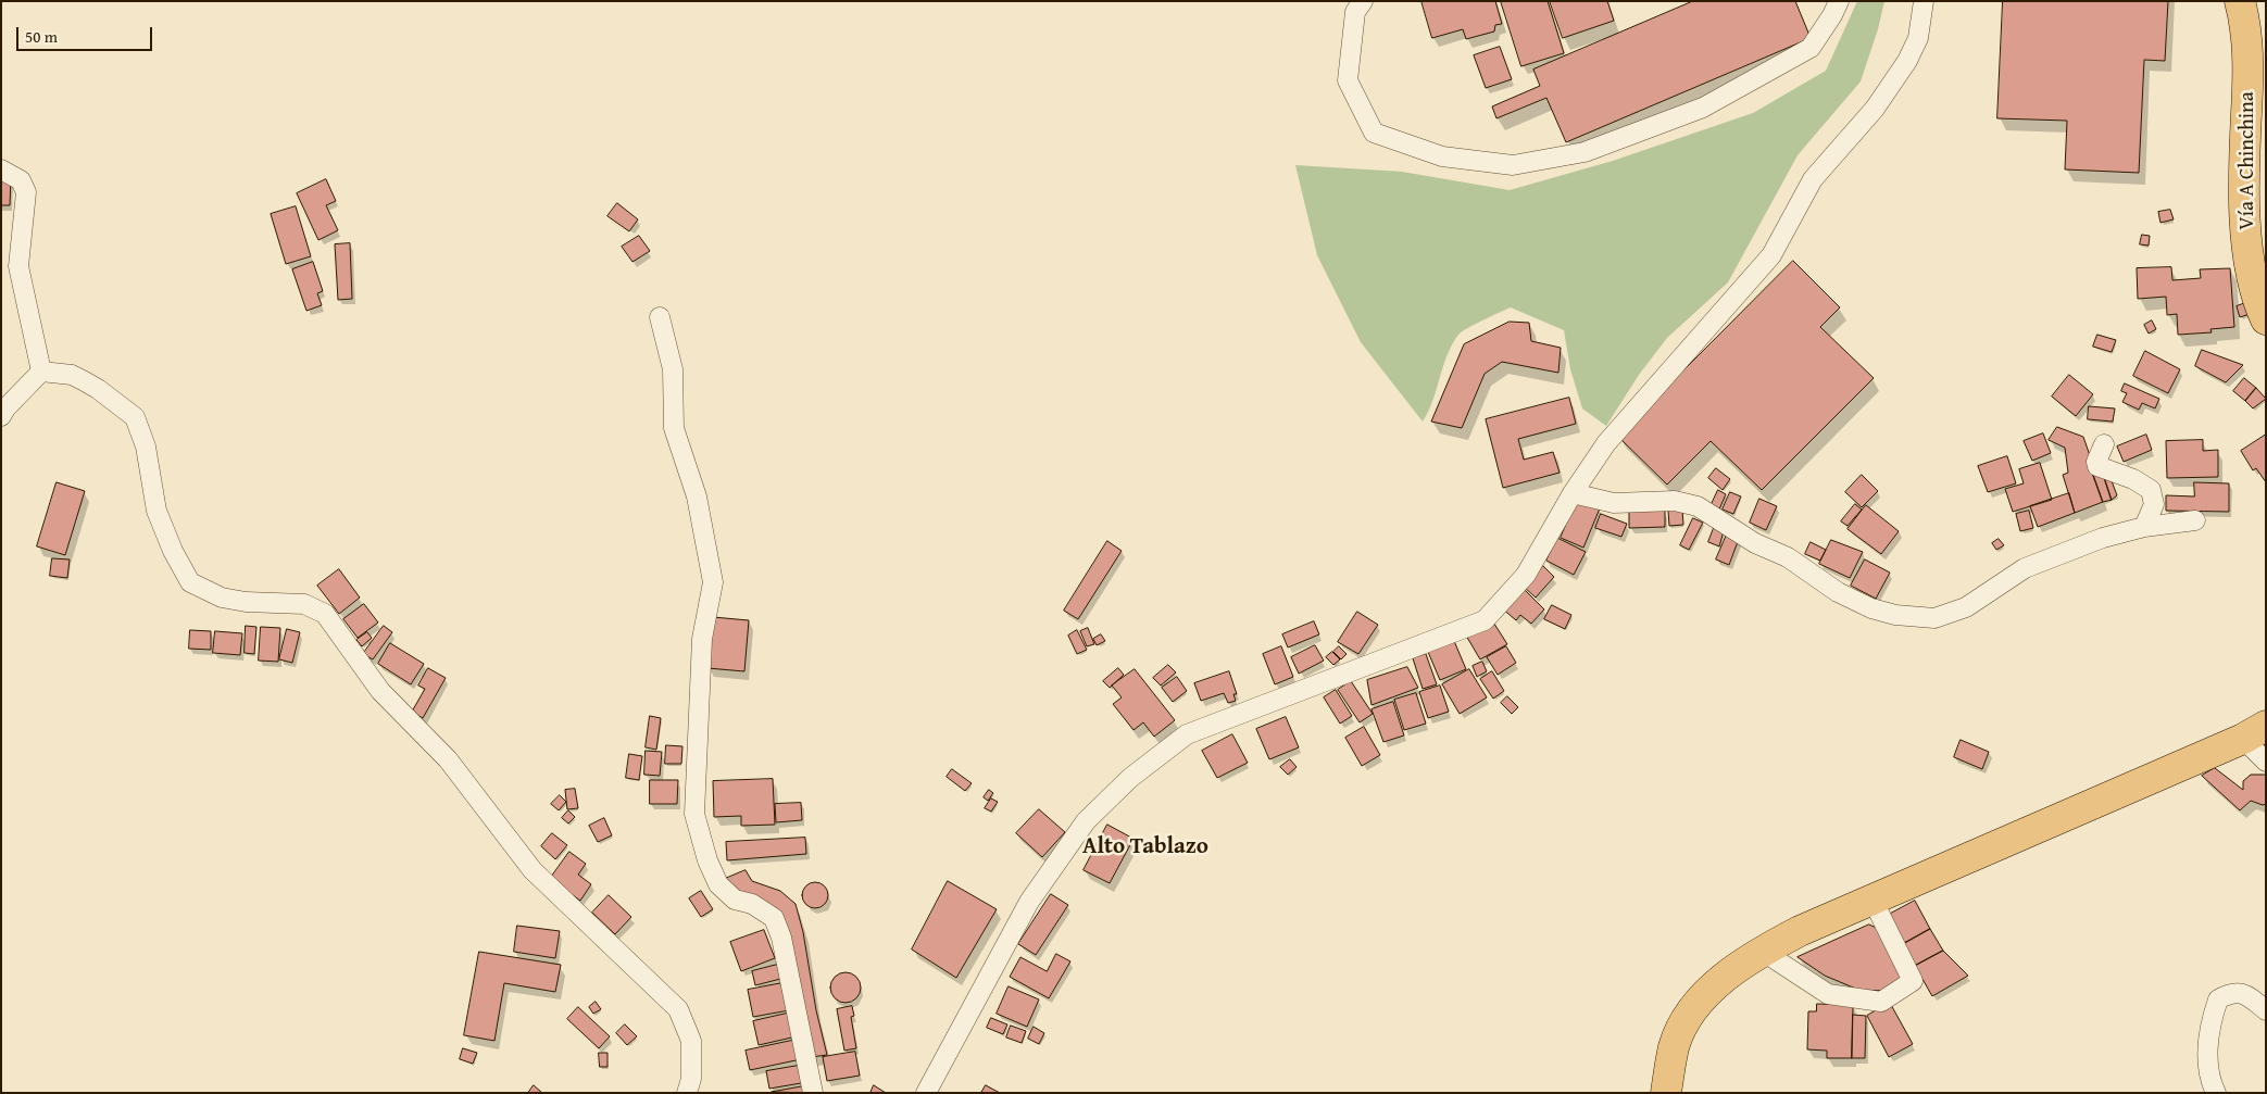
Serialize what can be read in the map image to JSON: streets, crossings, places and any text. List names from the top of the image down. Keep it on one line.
{"streets":{"main road":["Vía A Chinchina"]},"districts":["Alto Tablazo"],"scale_bar":"50 m"}
